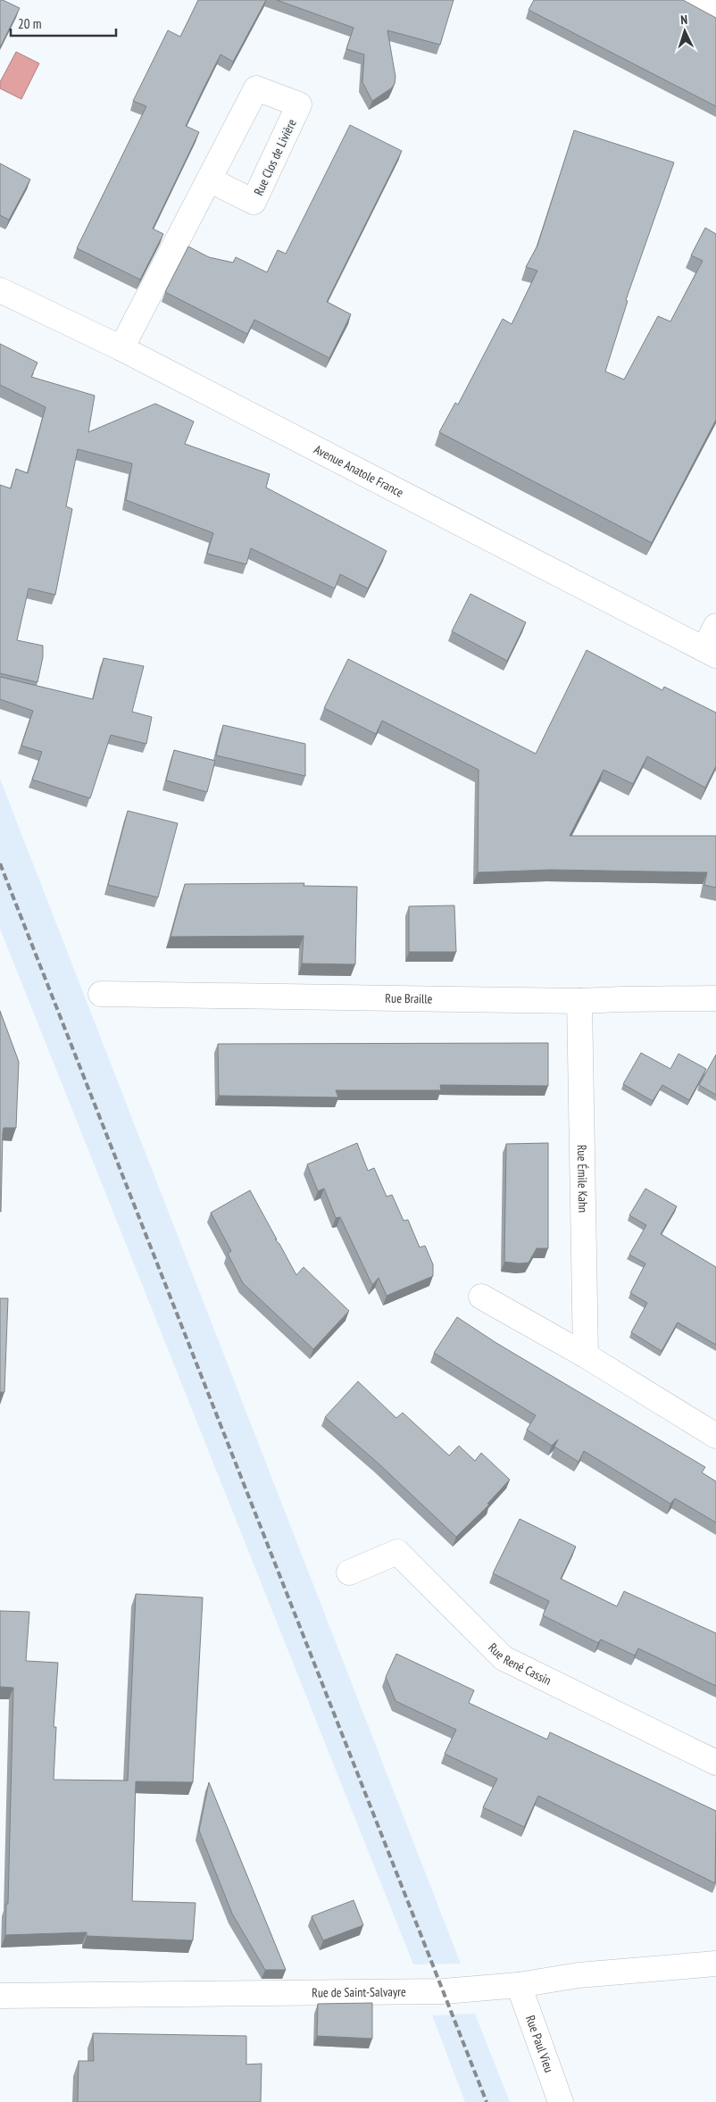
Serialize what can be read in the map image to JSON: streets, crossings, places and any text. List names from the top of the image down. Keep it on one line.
{"streets":{"street":["Avenue Anatole France","Rue Braille","Rue Émile Kahn","Rue René Cassin","Rue de Saint-Salvayre","Rue Paul Vieu"]},"crossings":[["Rue Braille","Rue Émile Kahn"],["Rue de Saint-Salvayre","Rue Paul Vieu"]],"scale_bar":"20 m","north":"top"}
